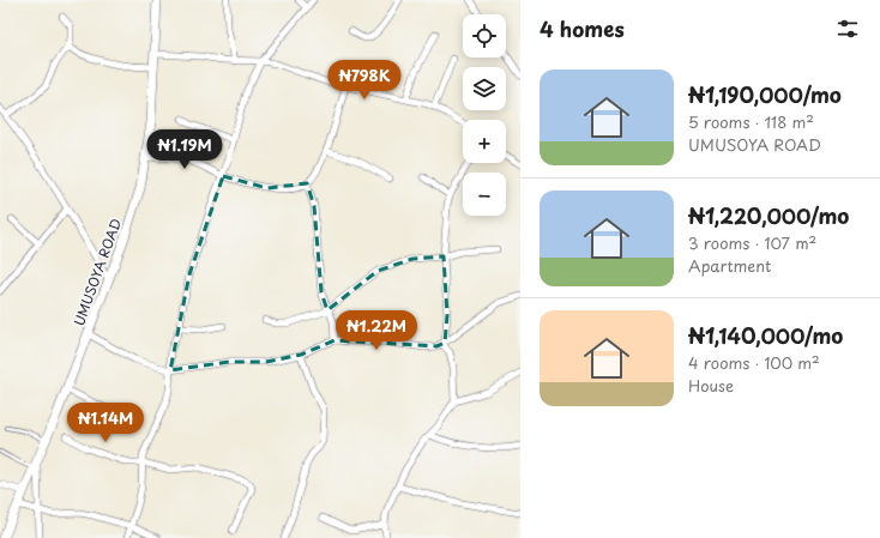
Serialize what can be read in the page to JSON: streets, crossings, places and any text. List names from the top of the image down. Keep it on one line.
{"streets":{"main road":["UMUSOYA ROAD"]},"page":{"heading":"4 homes","map_buttons":["+","−"],"list":[{"name":"₦1,190,000/mo","note":"5 rooms · 118 m² · UMUSOYA ROAD"},{"name":"₦1,220,000/mo","note":"3 rooms · 107 m² · Apartment"},{"name":"₦1,140,000/mo","note":"4 rooms · 100 m² · House"}],"price":["₦798K","₦1.19M","₦1.22M","₦1.14M"]}}
